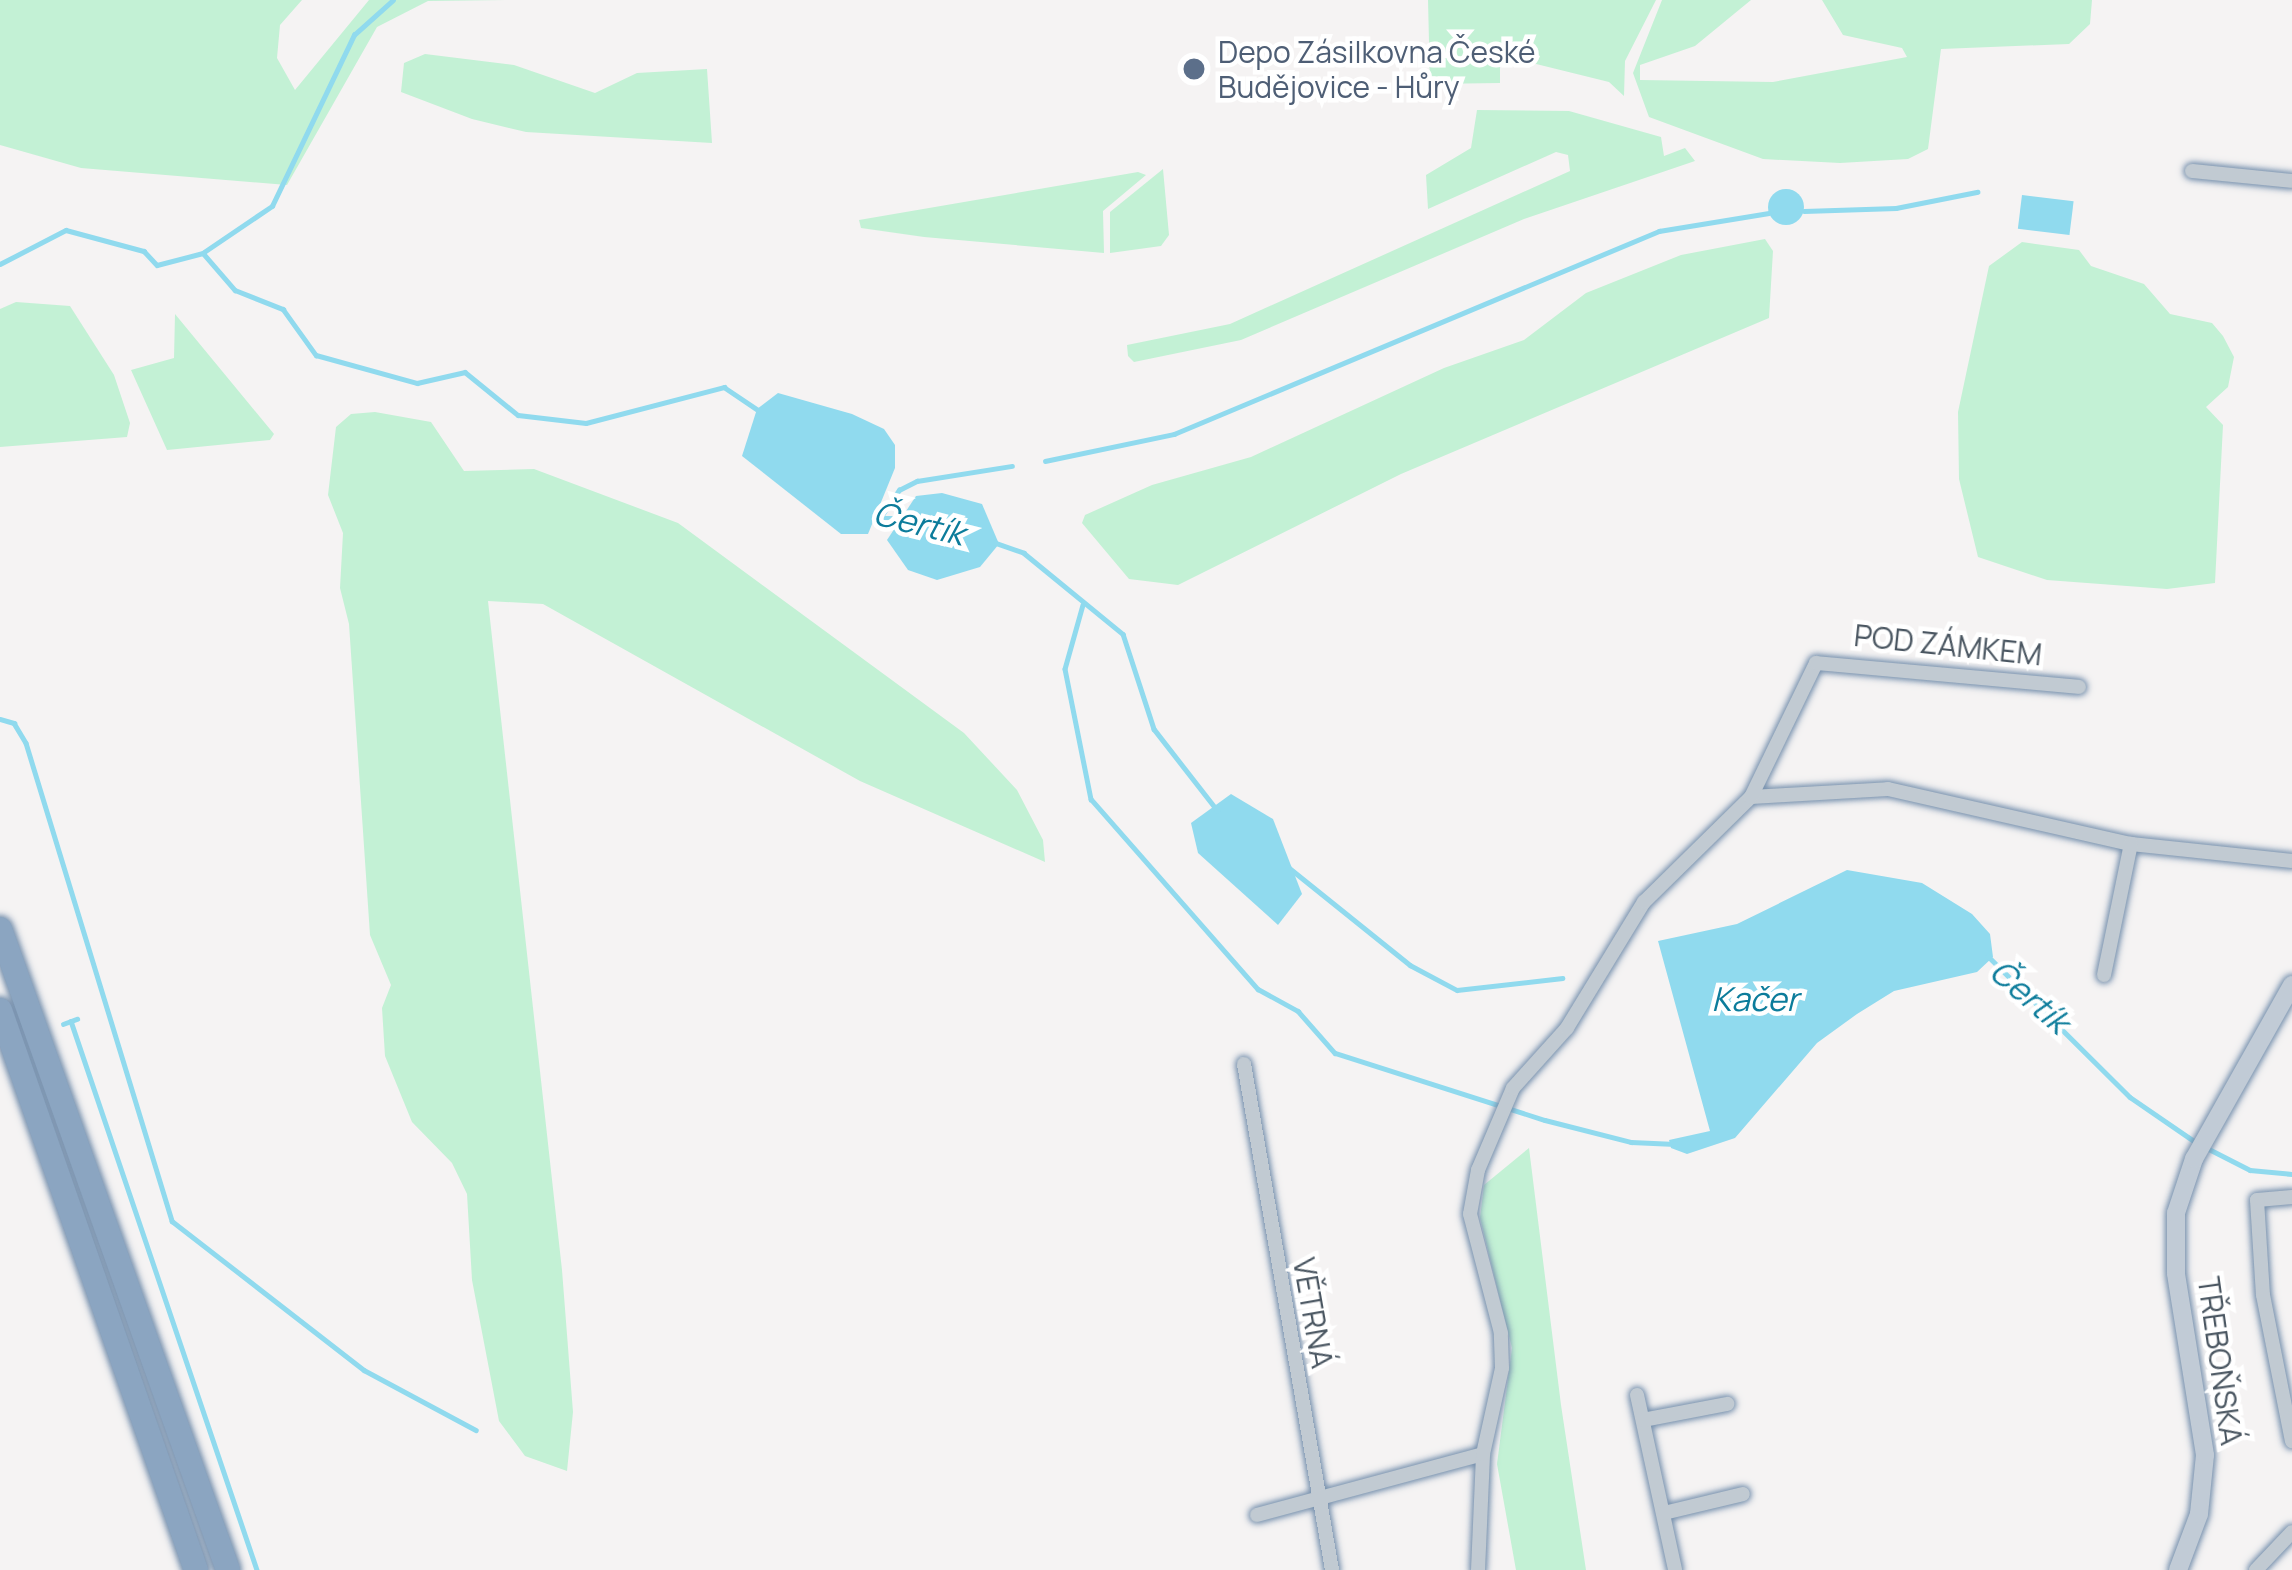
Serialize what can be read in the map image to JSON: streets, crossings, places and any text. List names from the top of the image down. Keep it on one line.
{"streets":{"main road":["TŘEBOŇSKÁ"],"street":["POD ZÁMKEM","VĚTRNÁ"]},"water":["Čertík","Kačer"],"places":["Depo Zásilkovna České Budějovice - Hůry"]}
